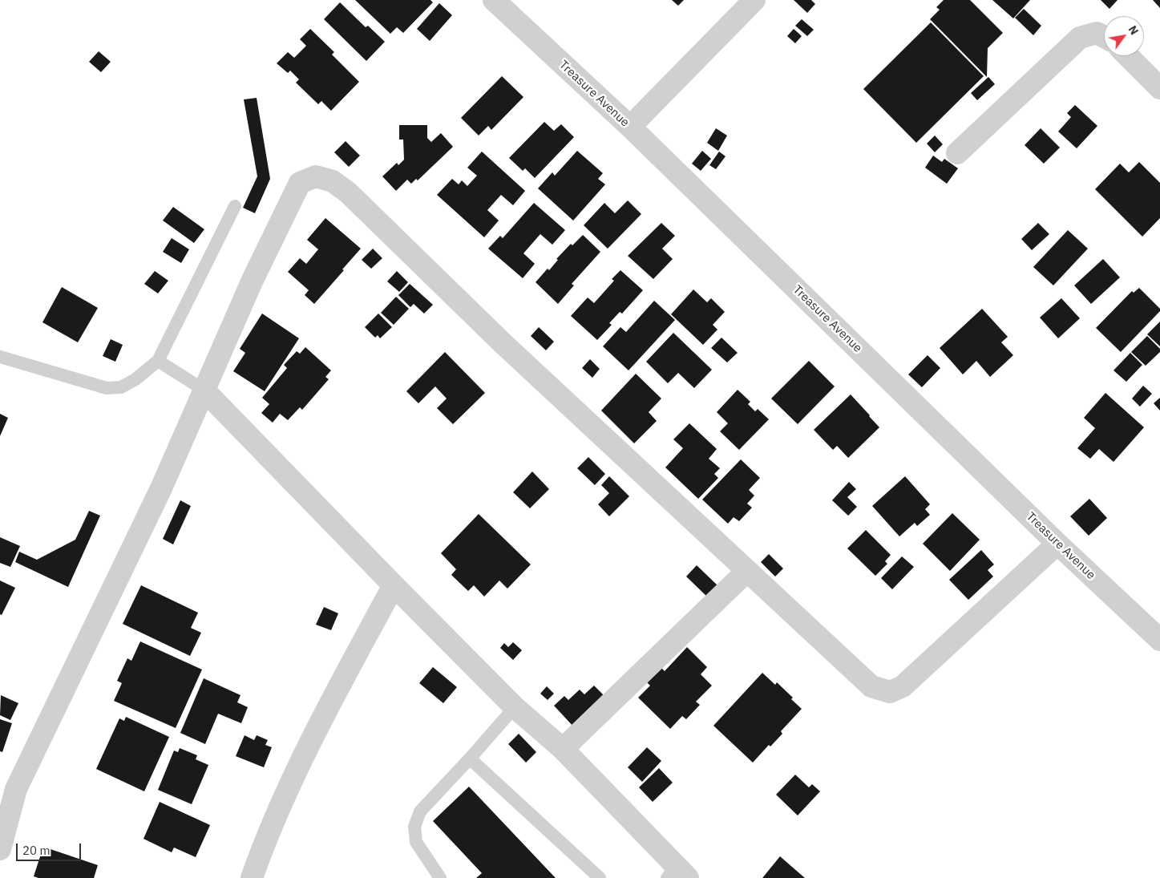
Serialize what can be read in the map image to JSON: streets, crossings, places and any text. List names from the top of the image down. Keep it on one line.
{"streets":{"street":["Treasure Avenue"]},"scale_bar":"20 m","north":"top right"}
